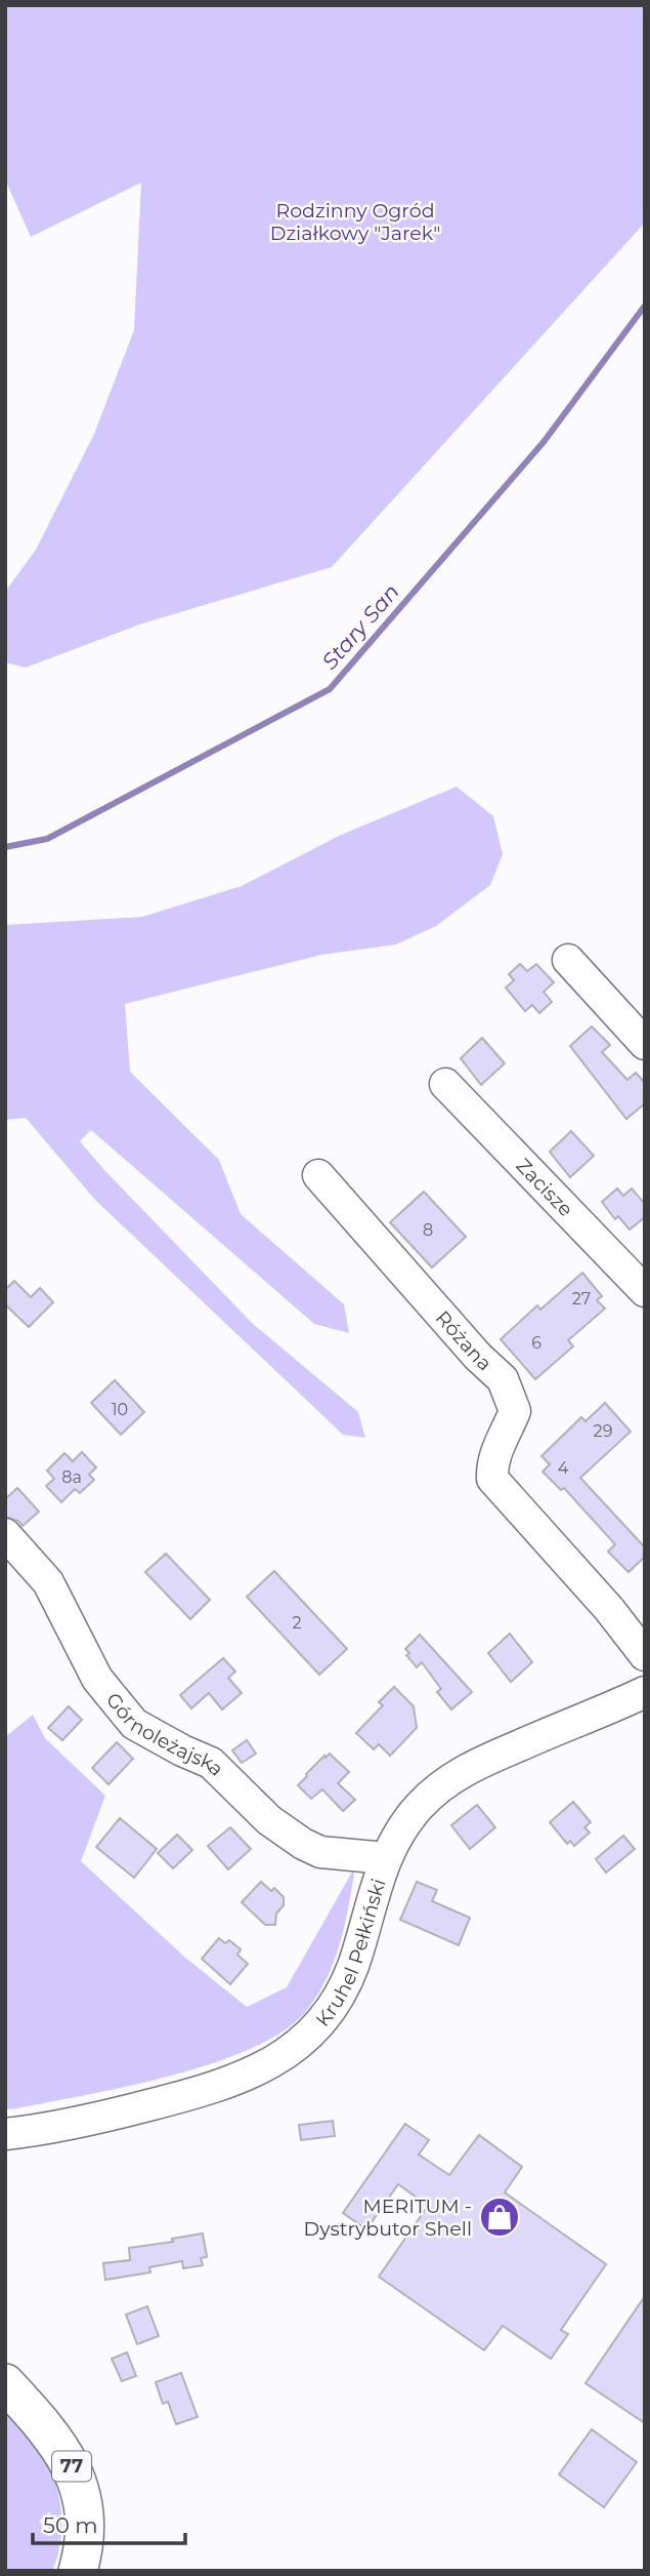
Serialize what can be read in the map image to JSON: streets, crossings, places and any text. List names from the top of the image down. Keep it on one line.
{"streets":{"main road":["77"],"street":["Zacisze","Różana","Górnoleżajska","Kruhel Pełkiński"]},"crossings":[["Górnoleżajska","Kruhel Pełkiński"]],"water":["Stary San"],"parks":["Rodzinny Ogród Działkowy \"Jarek\""],"places":{"shop":["MERITUM - Dystrybutor Shell"]},"house_numbers":["8","27","6","10","29","4","8a","2"],"scale_bar":"50 m"}
